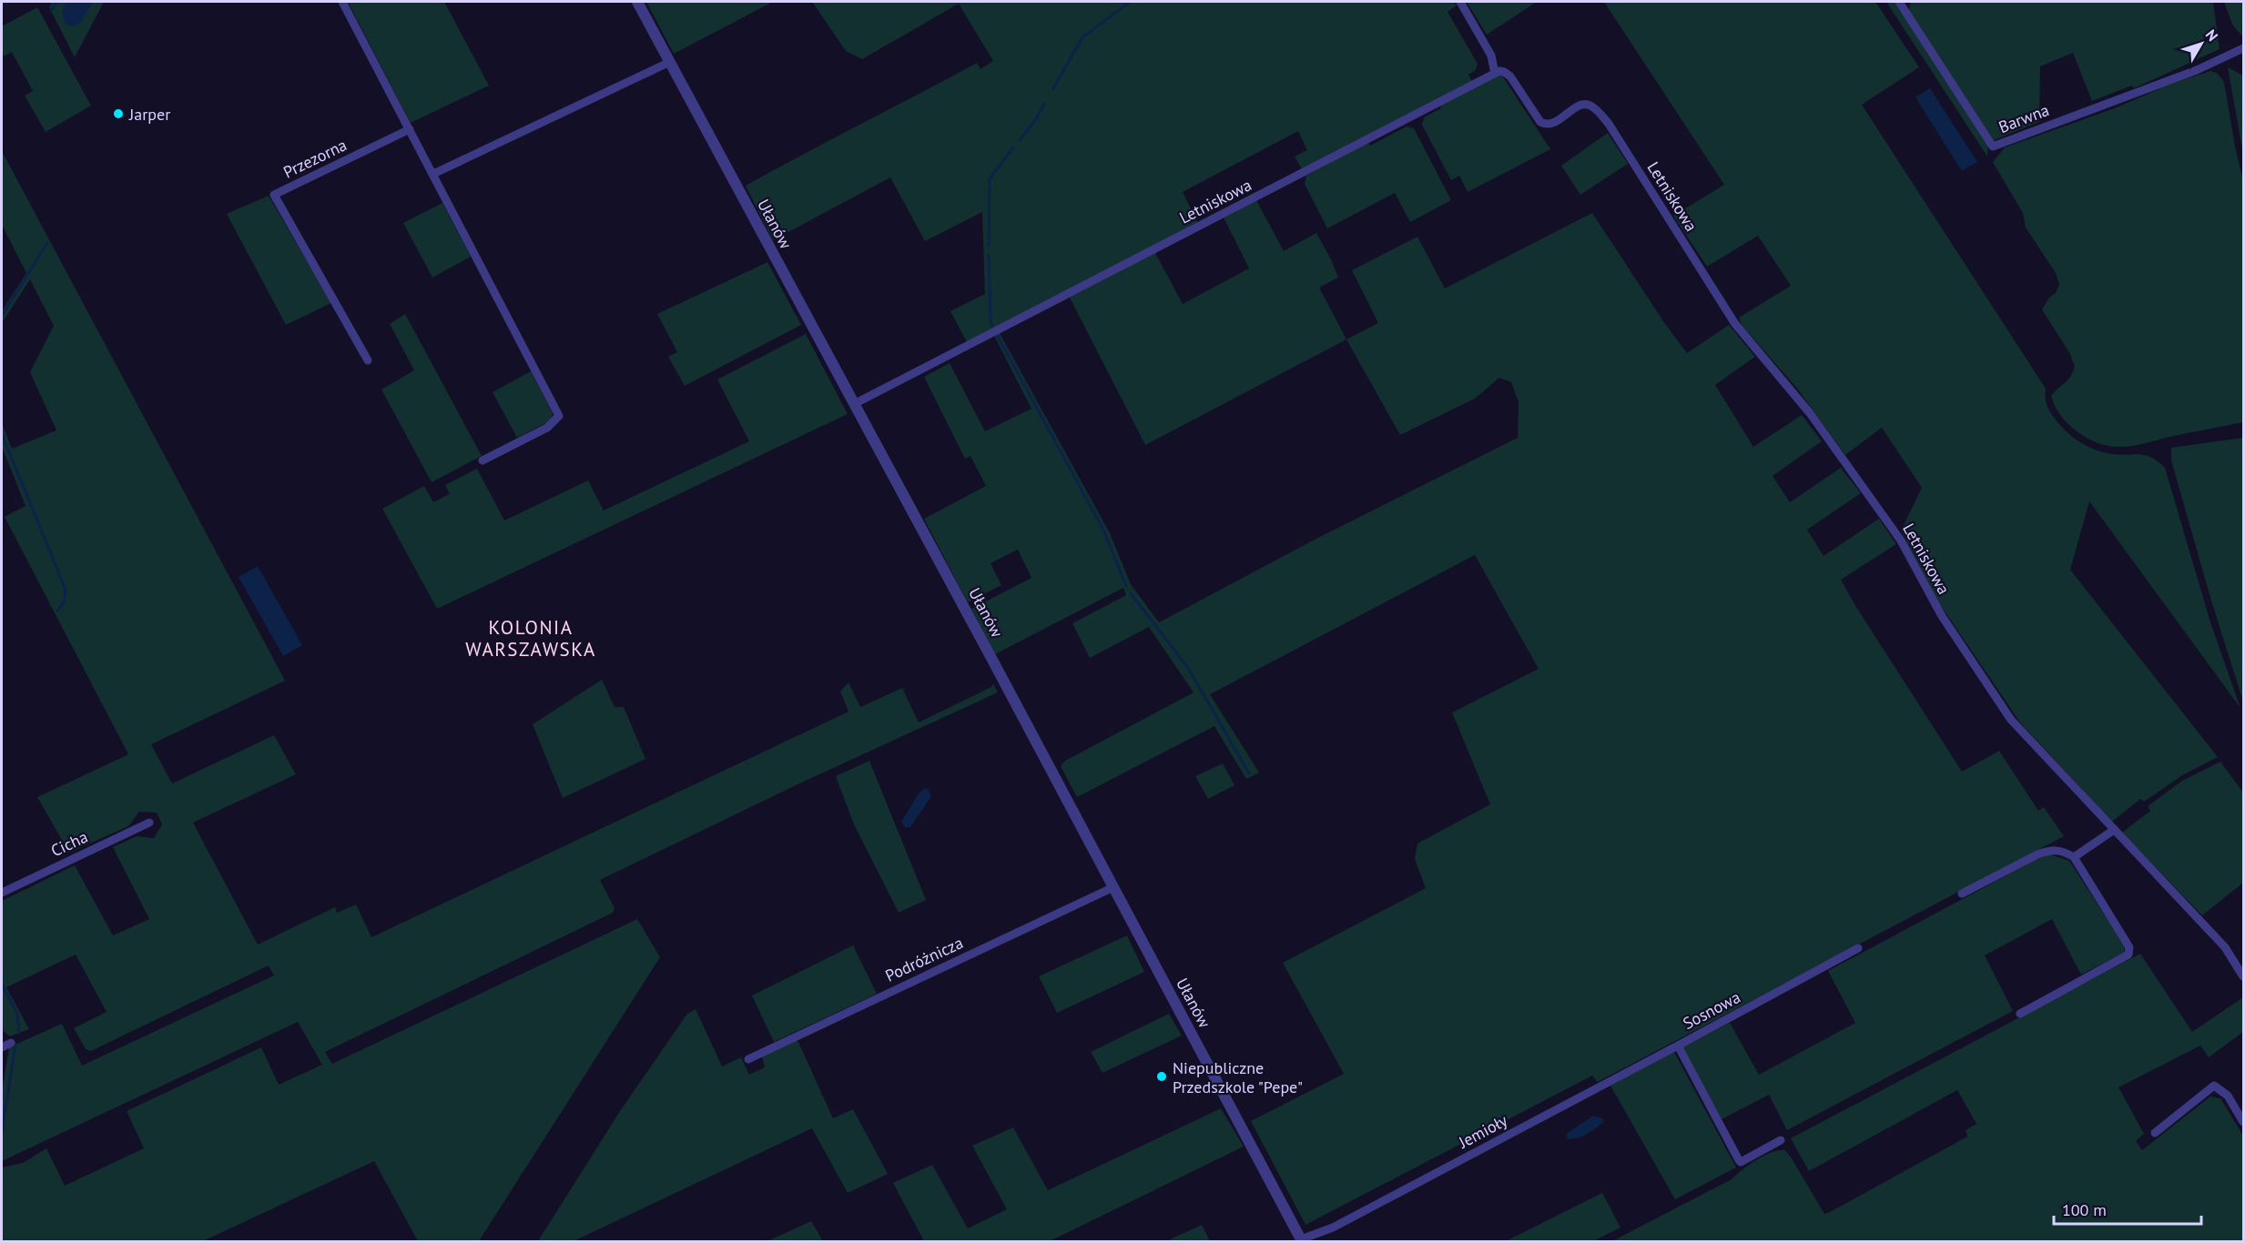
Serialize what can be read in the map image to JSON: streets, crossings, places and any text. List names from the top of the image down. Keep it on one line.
{"streets":{"street":["Barwna","Przezorna","Letniskowa","Ułanów","Cicha","Podróżnicza","Sosnowa","Jemioły"]},"crossings":[["Letniskowa","Ułanów"],["Ułanów","Podróżnicza"],["Ułanów","Jemioły"],["Sosnowa","Jemioły"]],"districts":["KOLONIA WARSZAWSKA"],"places":["Jarper","Niepubliczne Przedszkole \"Pepe\""],"scale_bar":"100 m","north":"top right"}
